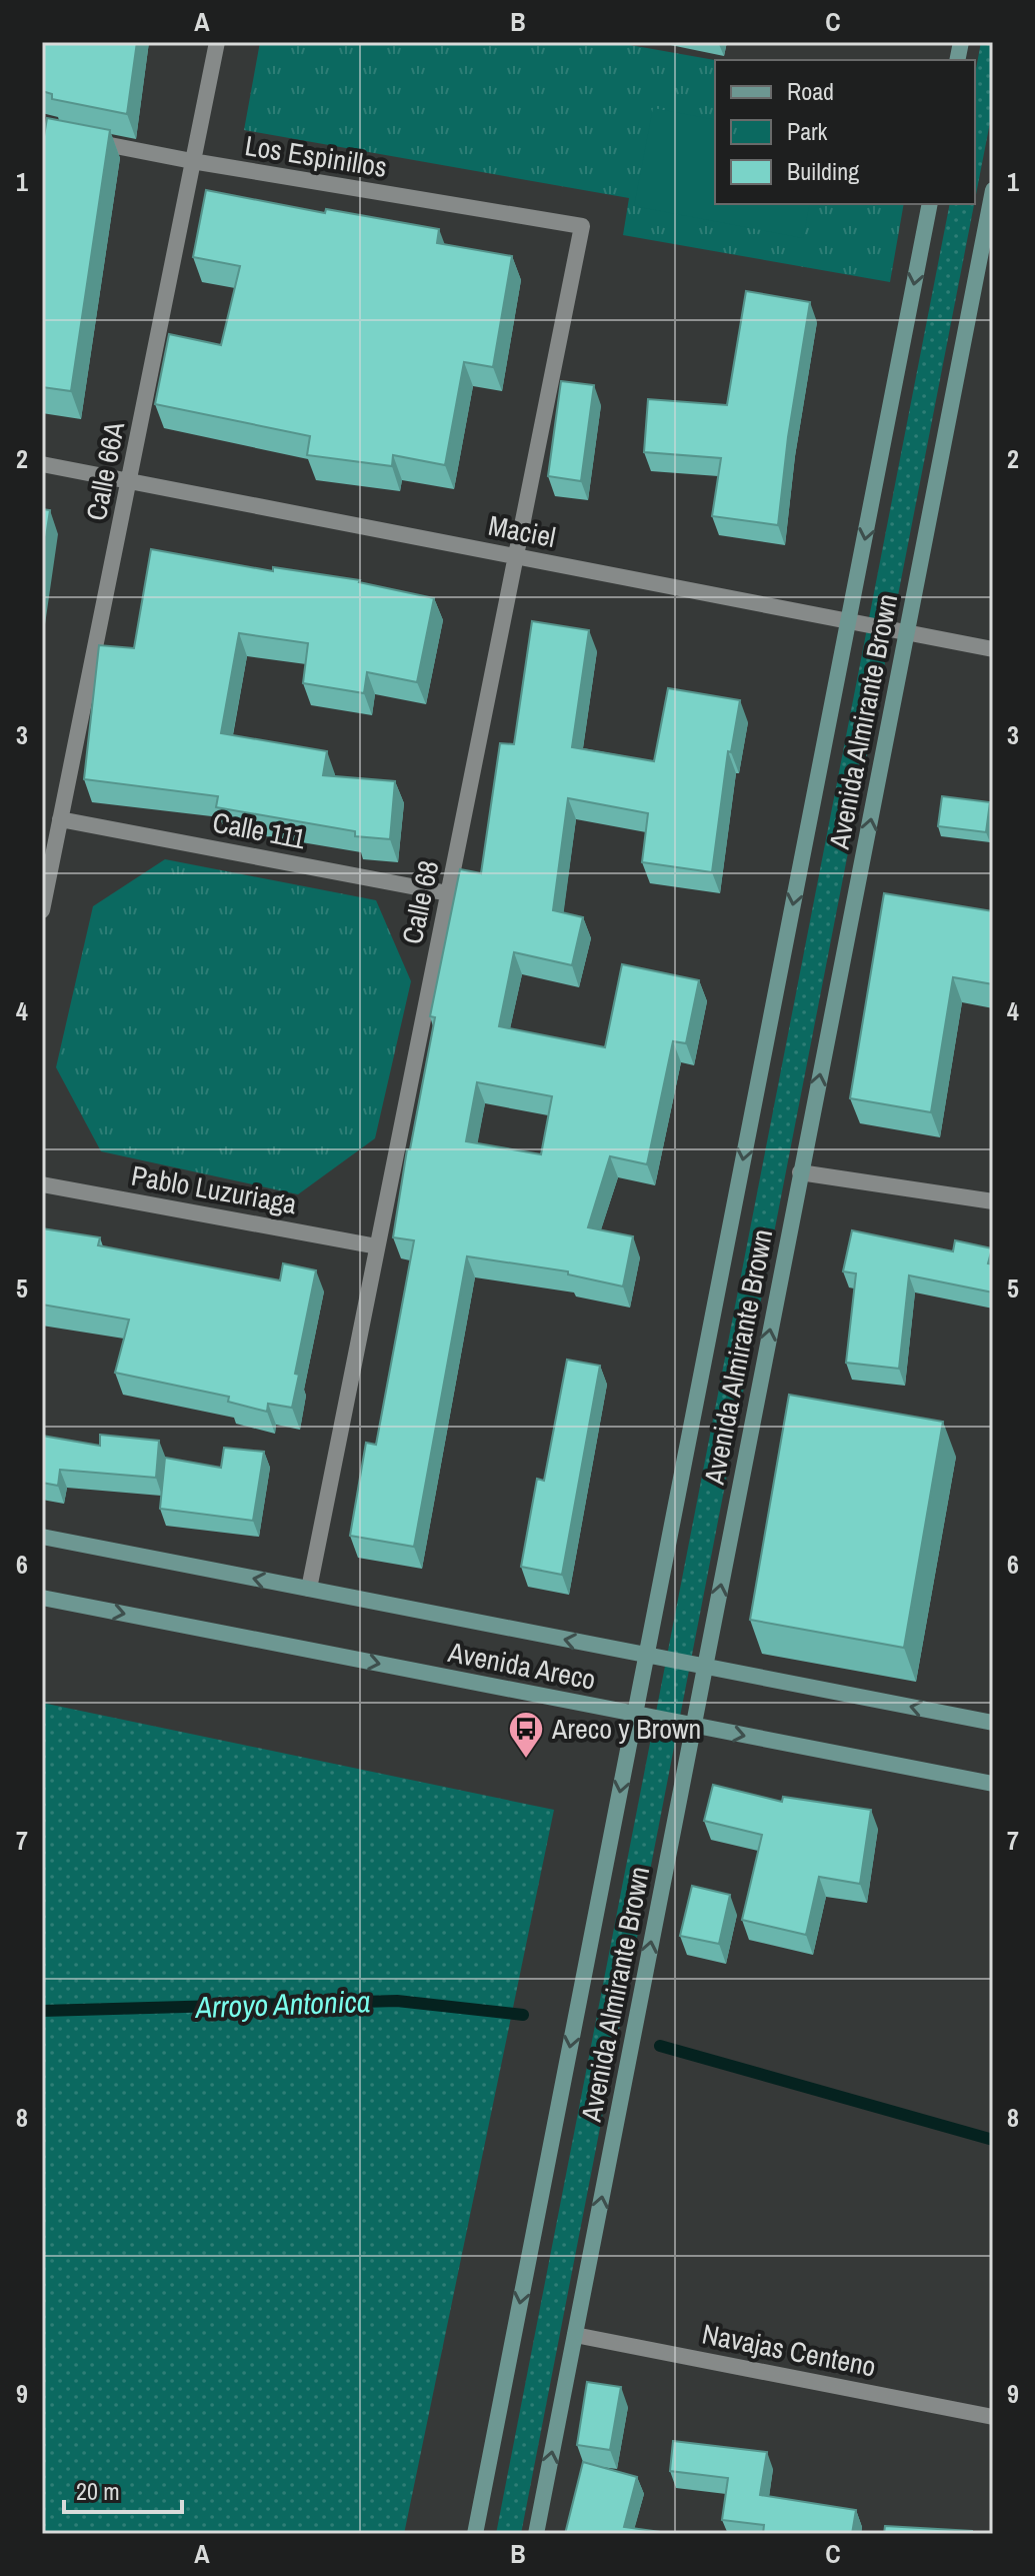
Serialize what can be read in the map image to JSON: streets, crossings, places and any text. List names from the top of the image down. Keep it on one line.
{"streets":{"main road":["Avenida Almirante Brown","Avenida Areco"],"street":["Los Espinillos","Calle 66A","Maciel","Calle 111","Calle 68","Pablo Luzuriaga","Navajas Centeno"]},"crossings":[["Los Espinillos","Calle 66A"],["Los Espinillos","Calle 68"],["Calle 66A","Maciel"],["Calle 66A","Calle 111"],["Maciel","Avenida Almirante Brown"],["Maciel","Calle 68"],["Avenida Almirante Brown","Avenida Areco"],["Avenida Almirante Brown","Navajas Centeno"],["Calle 111","Calle 68"],["Calle 68","Pablo Luzuriaga"],["Calle 68","Avenida Areco"]],"water":["Arroyo Antonica"],"places":{"bus stop":["Areco y Brown"]},"legend":["Road","Park","Building"],"scale_bar":"20 m","grid":{"columns":["A","B","C"],"rows":["1","2","3","4","5","6","7","8","9"]}}
